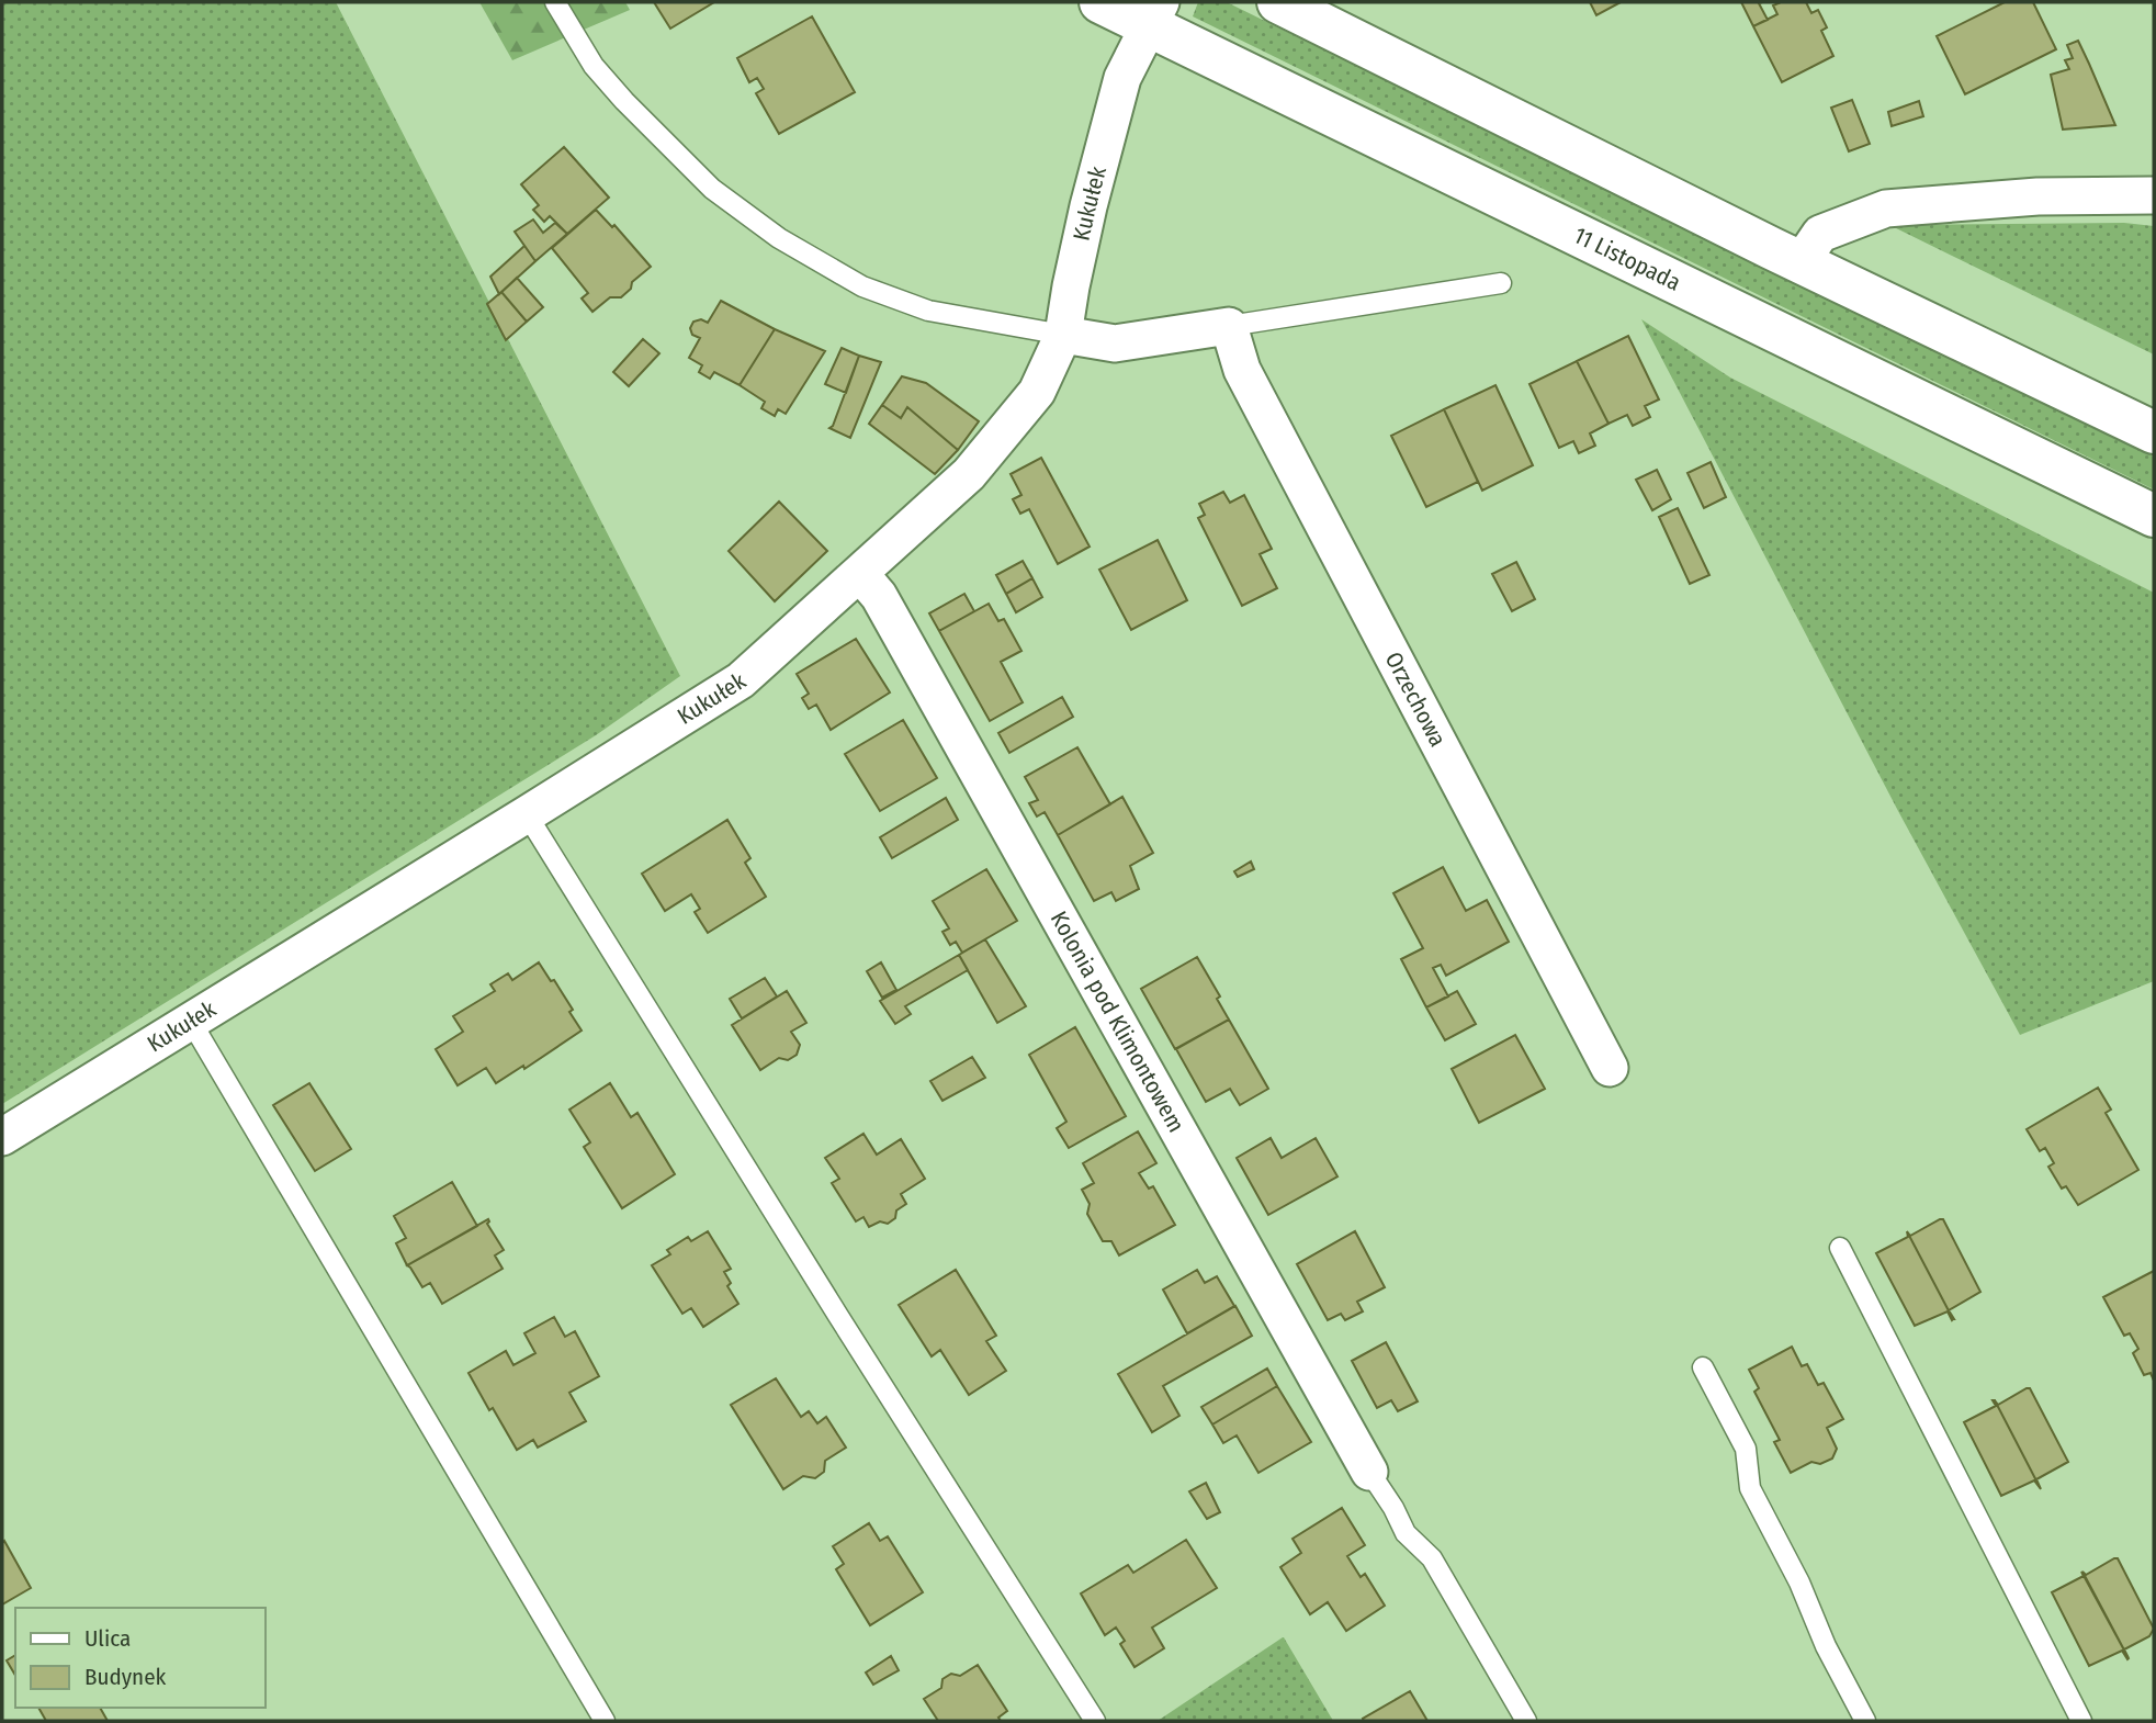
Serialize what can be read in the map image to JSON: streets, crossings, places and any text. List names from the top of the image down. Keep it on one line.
{"streets":{"main road":["11 Listopada"],"street":["Kukułek","Orzechowa","Kolonia pod Klimontowem"]},"crossings":[["Kukułek","11 Listopada"],["Kukułek","Kolonia pod Klimontowem"]],"legend":["Ulica","Budynek"]}
